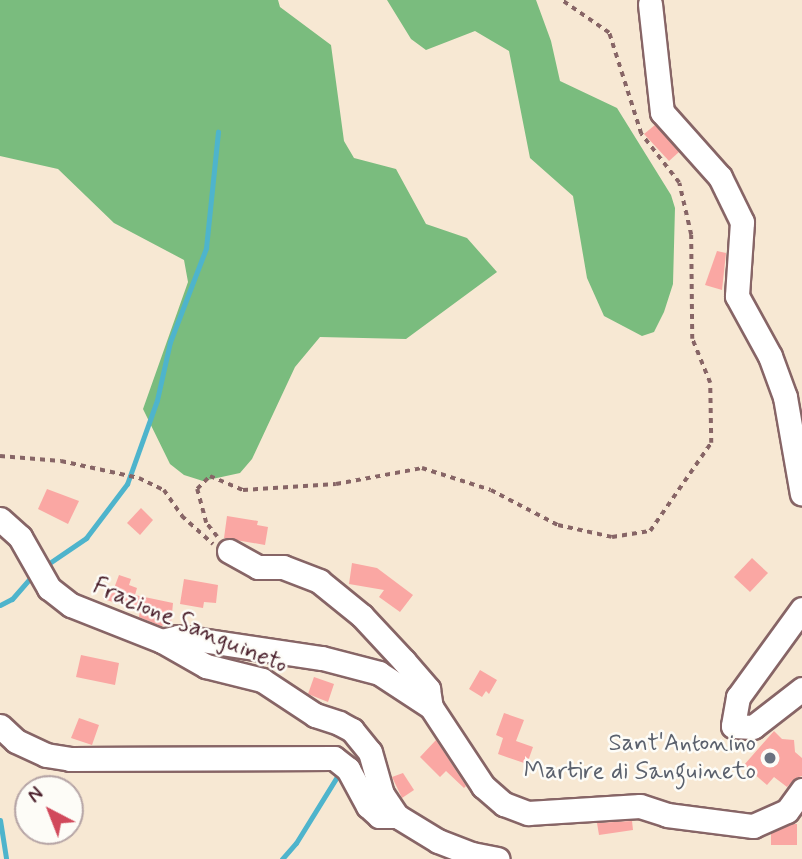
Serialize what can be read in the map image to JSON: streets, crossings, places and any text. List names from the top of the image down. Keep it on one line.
{"streets":{"street":["Frazione Sanguineto"]},"places":["Sant'Antonino Martire di Sanguineto"],"north":"top left"}
